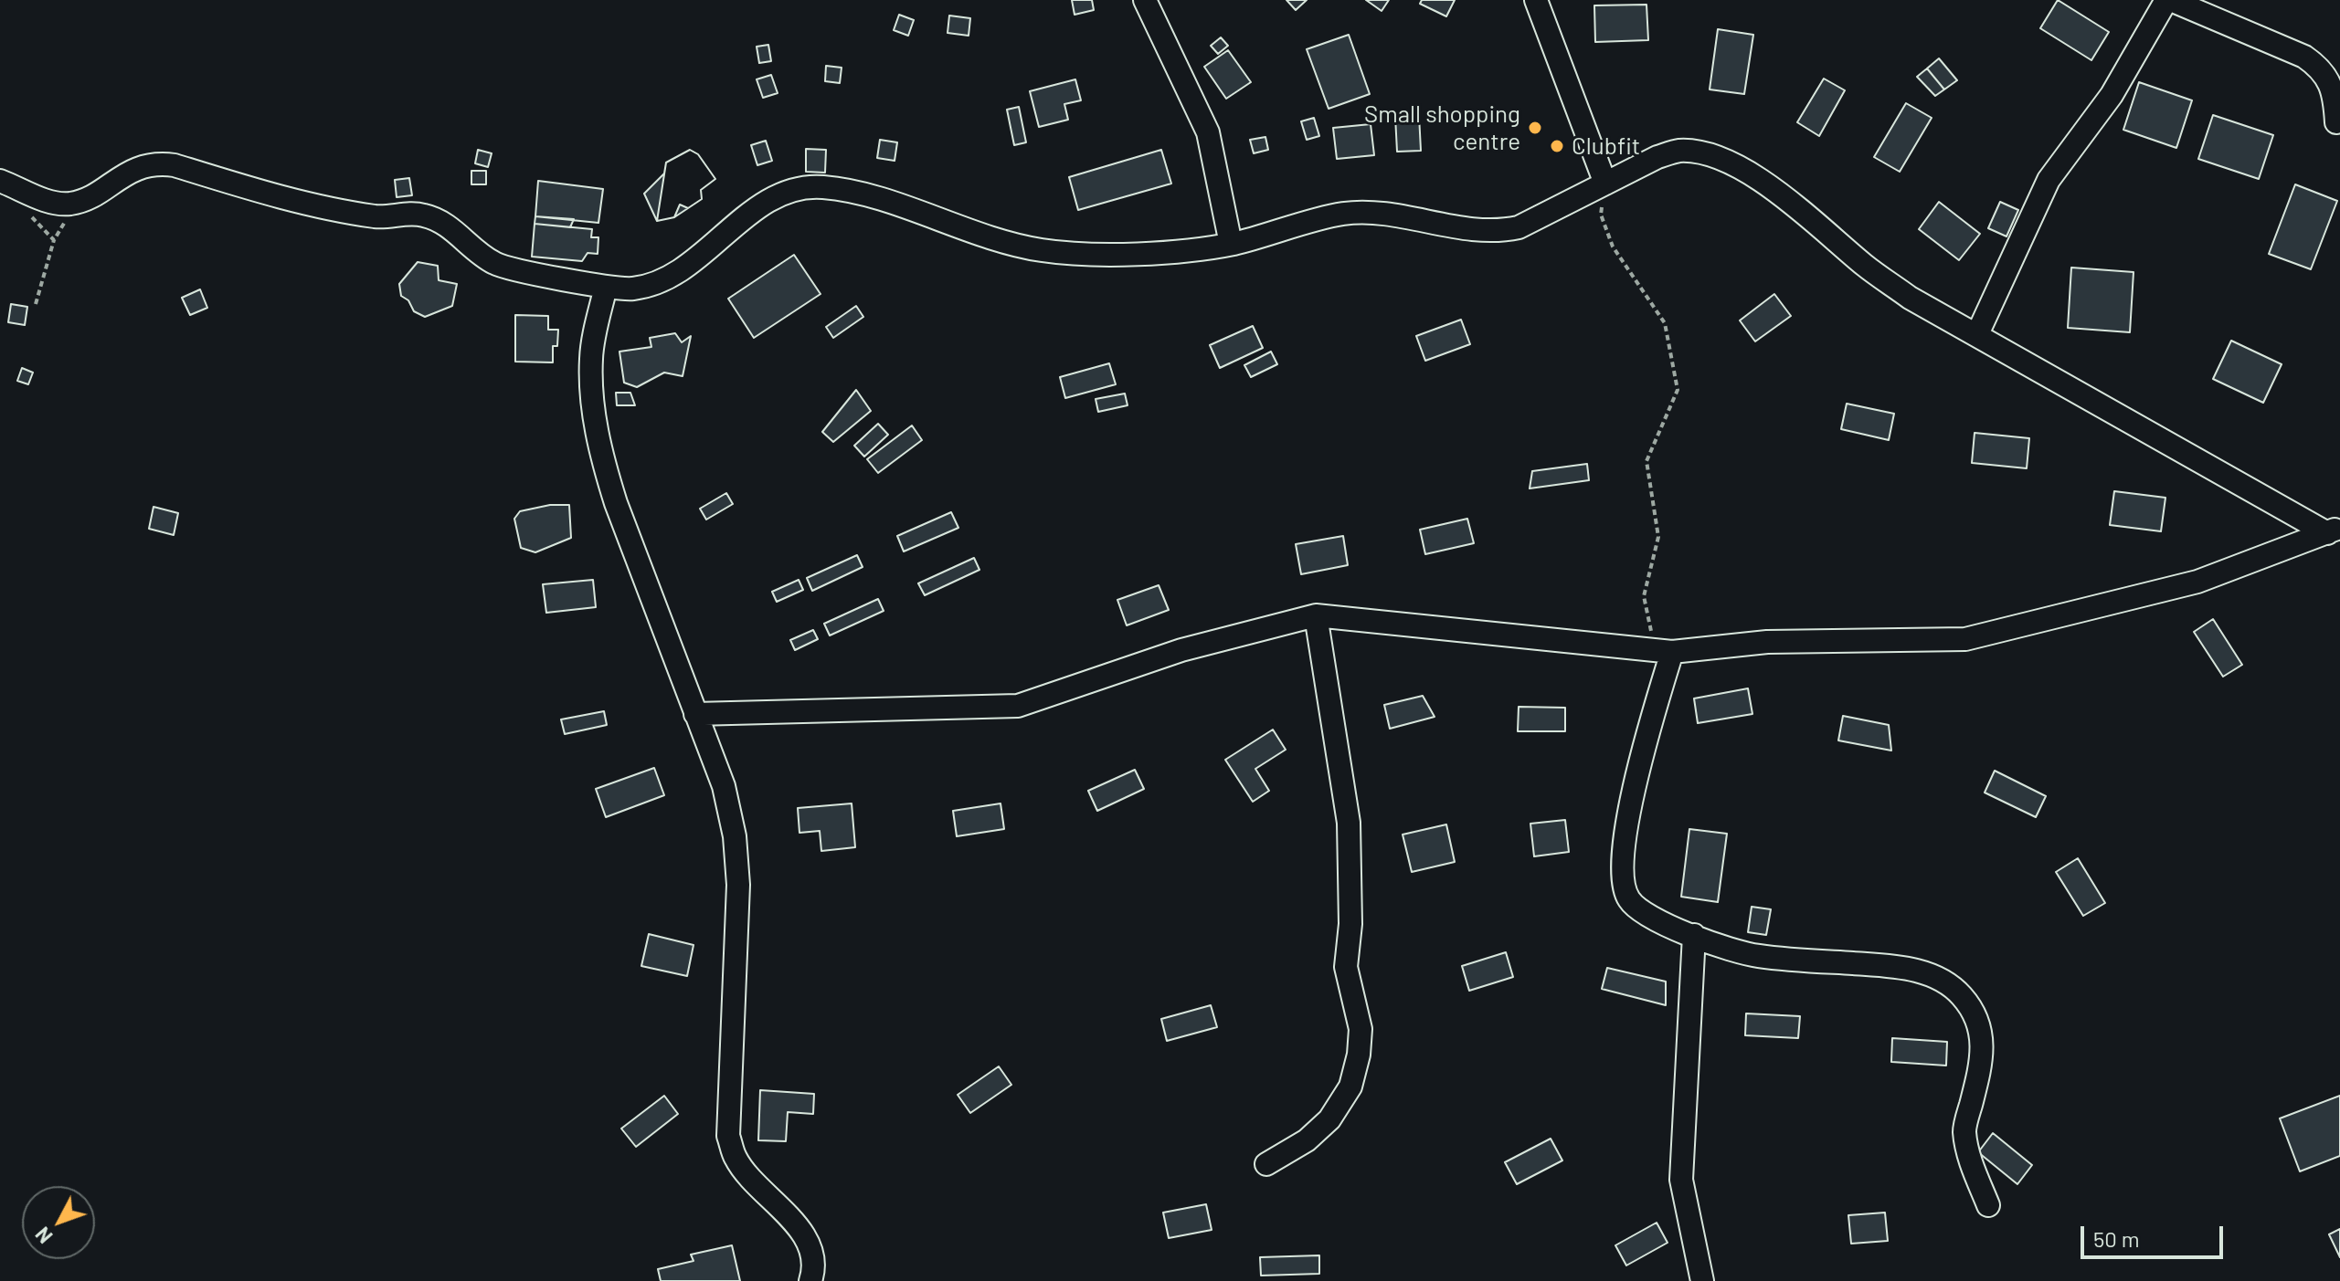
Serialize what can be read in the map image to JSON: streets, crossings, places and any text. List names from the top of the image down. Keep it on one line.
{"places":["Small shopping centre","Clubfit"],"scale_bar":"50 m","north":"bottom left"}
